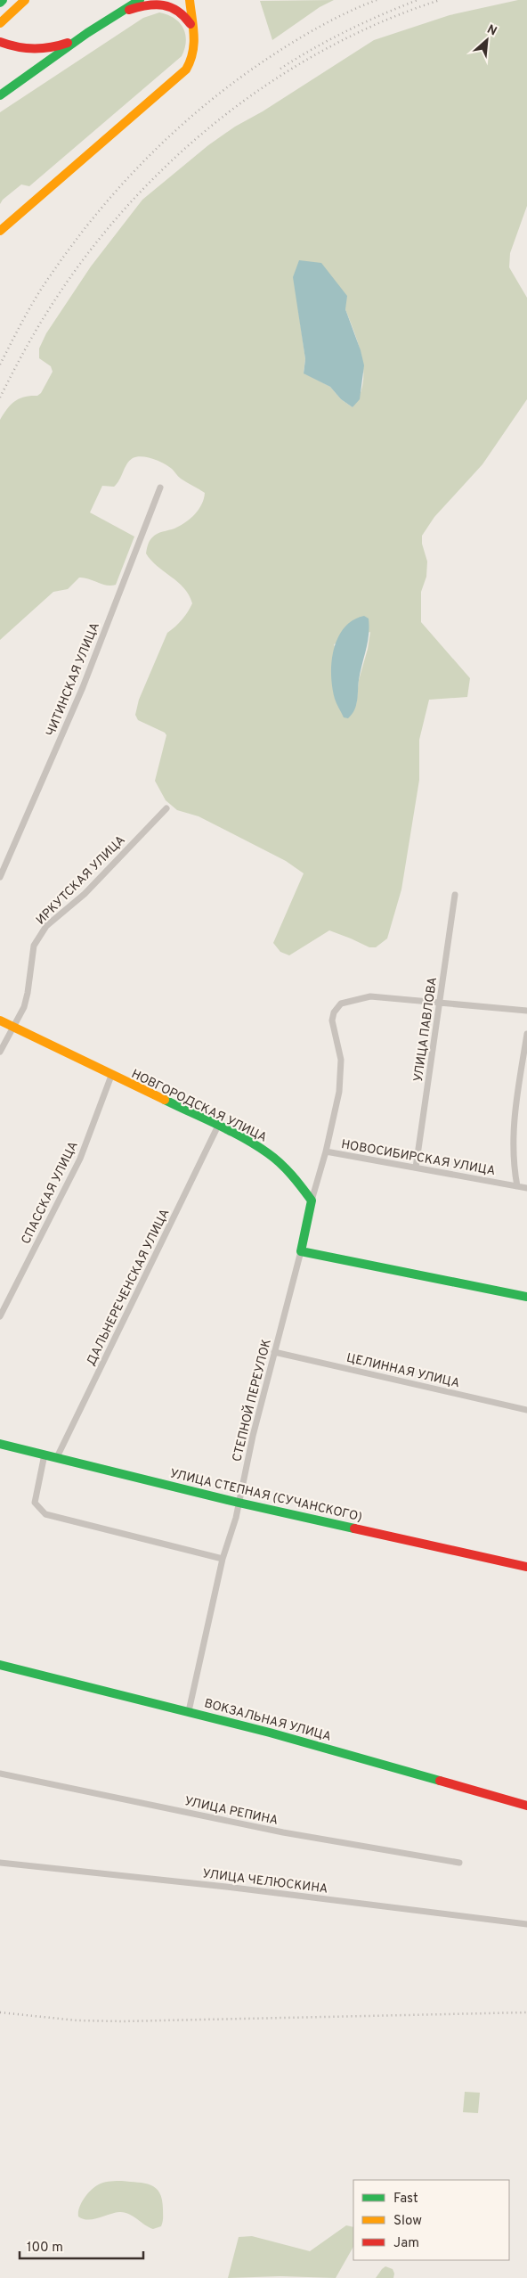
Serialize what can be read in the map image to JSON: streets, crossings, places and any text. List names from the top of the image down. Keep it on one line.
{"streets":{"main road":["НОВГОРОДСКАЯ УЛИЦА","УЛИЦА СТЕПНАЯ (СУЧАНСКОГО)","ВОКЗАЛЬНАЯ УЛИЦА"],"street":["ЧИТИНСКАЯ УЛИЦА","ИРКУТСКАЯ УЛИЦА","УЛИЦА ПАВЛОВА","НОВОСИБИРСКАЯ УЛИЦА","СПАССКАЯ УЛИЦА","ДАЛЬНЕРЕЧЕНСКАЯ УЛИЦА","ЦЕЛИННАЯ УЛИЦА","СТЕПНОЙ ПЕРЕУЛОК","УЛИЦА РЕПИНА","УЛИЦА ЧЕЛЮСКИНА"]},"crossings":[["ИРКУТСКАЯ УЛИЦА","НОВГОРОДСКАЯ УЛИЦА"],["УЛИЦА ПАВЛОВА","НОВОСИБИРСКАЯ УЛИЦА"],["НОВГОРОДСКАЯ УЛИЦА","СПАССКАЯ УЛИЦА"],["НОВГОРОДСКАЯ УЛИЦА","ДАЛЬНЕРЕЧЕНСКАЯ УЛИЦА"],["ДАЛЬНЕРЕЧЕНСКАЯ УЛИЦА","УЛИЦА СТЕПНАЯ (СУЧАНСКОГО)"],["ЦЕЛИННАЯ УЛИЦА","СТЕПНОЙ ПЕРЕУЛОК"],["СТЕПНОЙ ПЕРЕУЛОК","УЛИЦА СТЕПНАЯ (СУЧАНСКОГО)"],["СТЕПНОЙ ПЕРЕУЛОК","ВОКЗАЛЬНАЯ УЛИЦА"]],"legend":["Fast","Slow","Jam"],"scale_bar":"100 m","north":"top right"}
